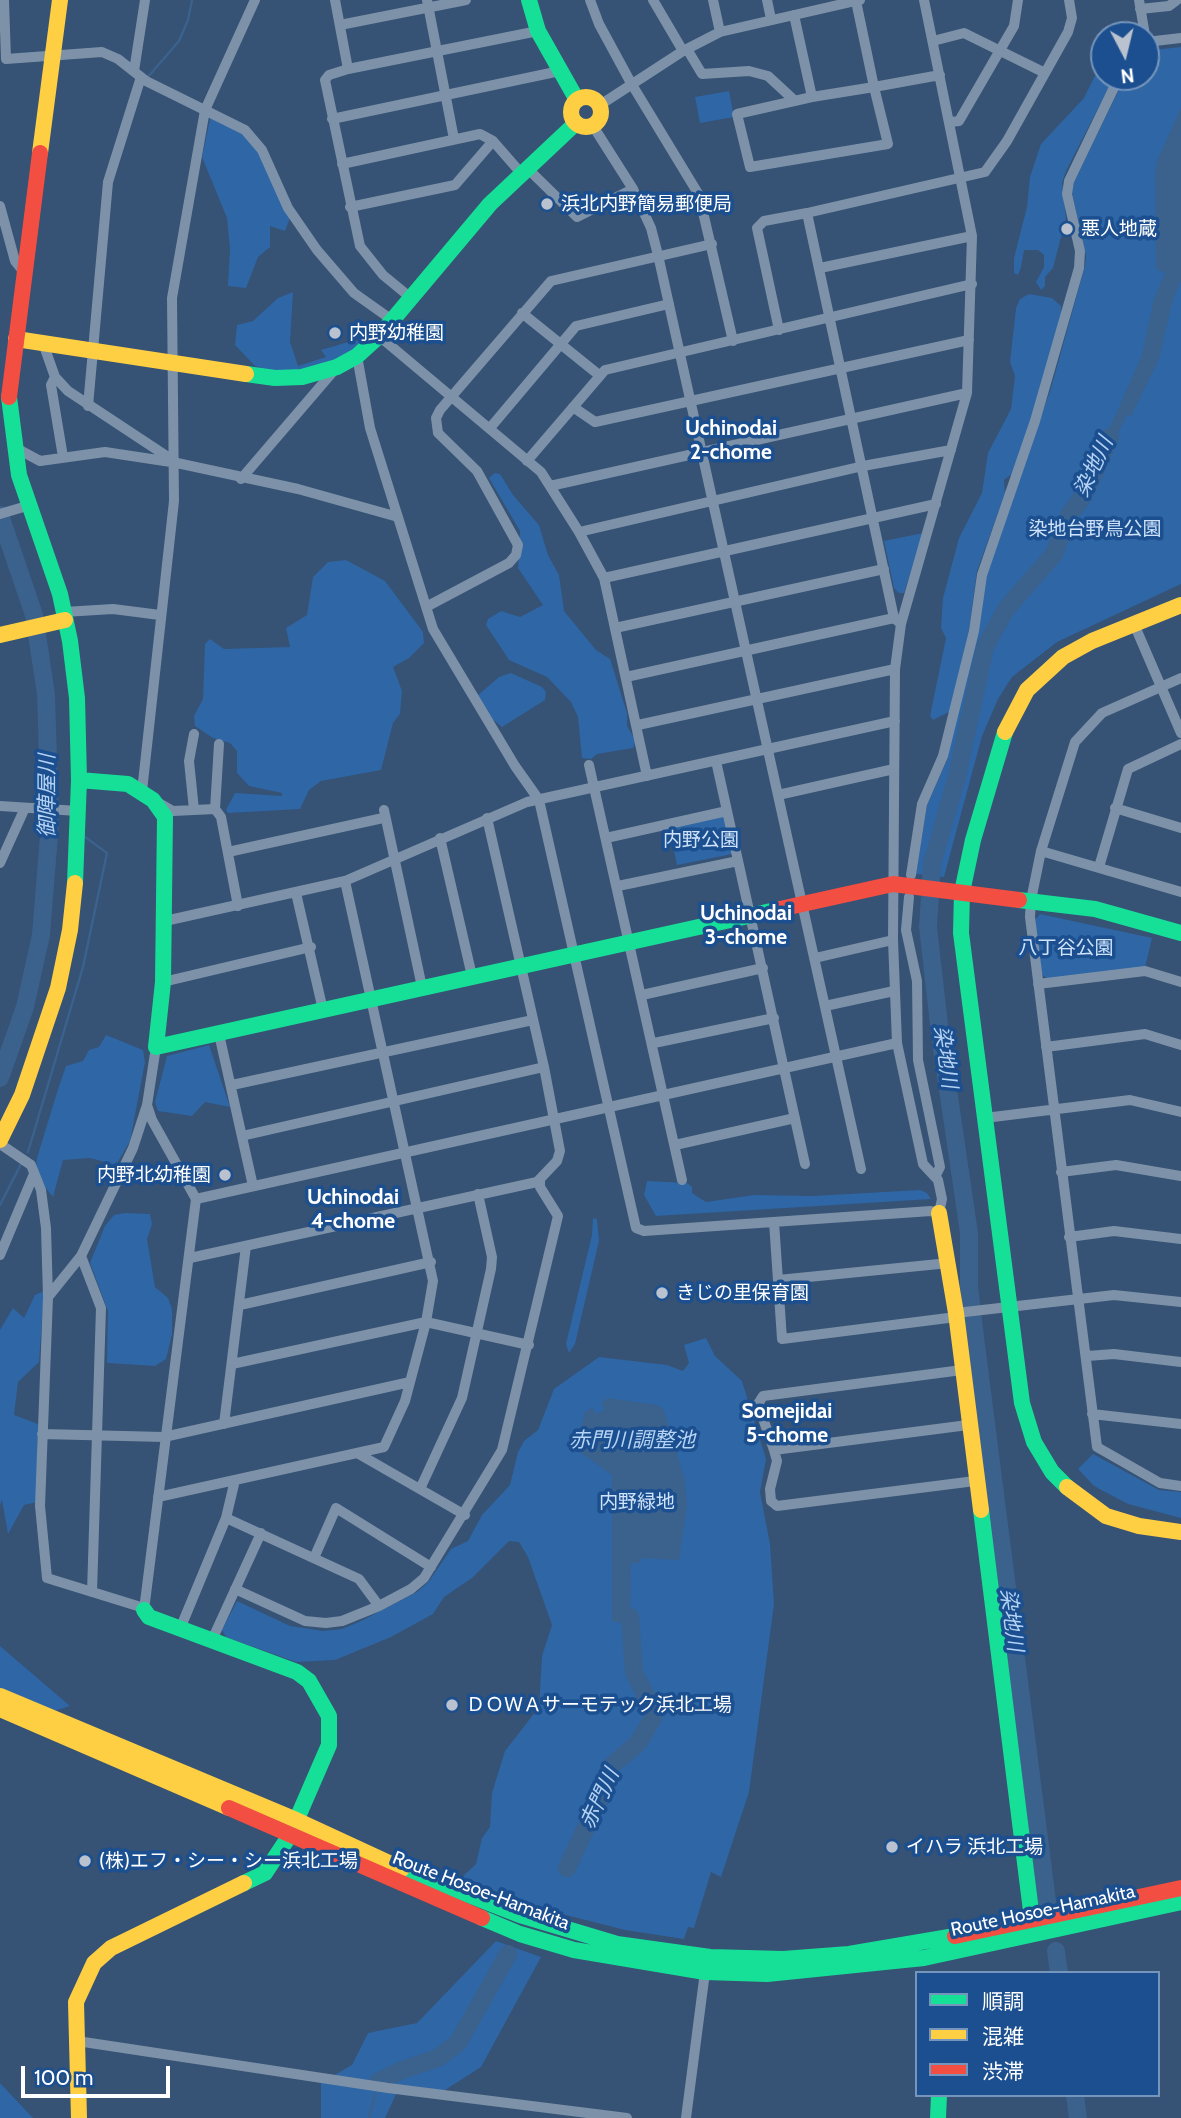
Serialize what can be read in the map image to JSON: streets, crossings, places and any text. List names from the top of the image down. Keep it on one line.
{"streets":{"street":["Route Hosoe-Hamakita"]},"districts":["Uchinodai 2-chome","Uchinodai 3-chome","Uchinodai 4-chome","Somejidai 5-chome"],"water":["染地川","御陣屋川","赤門川調整池","赤門川"],"parks":["染地台野鳥公園","内野公園","八丁谷公園","内野緑地"],"places":["浜北内野簡易郵便局","悪人地蔵","内野幼稚園","内野北幼稚園","きじの里保育園","ＤＯＷＡサーモテック浜北工場","イハラ 浜北工場","(株)エフ・シー・シー浜北工場"],"legend":["順調","混雑","渋滞"],"scale_bar":"100 m","north":"bottom"}
